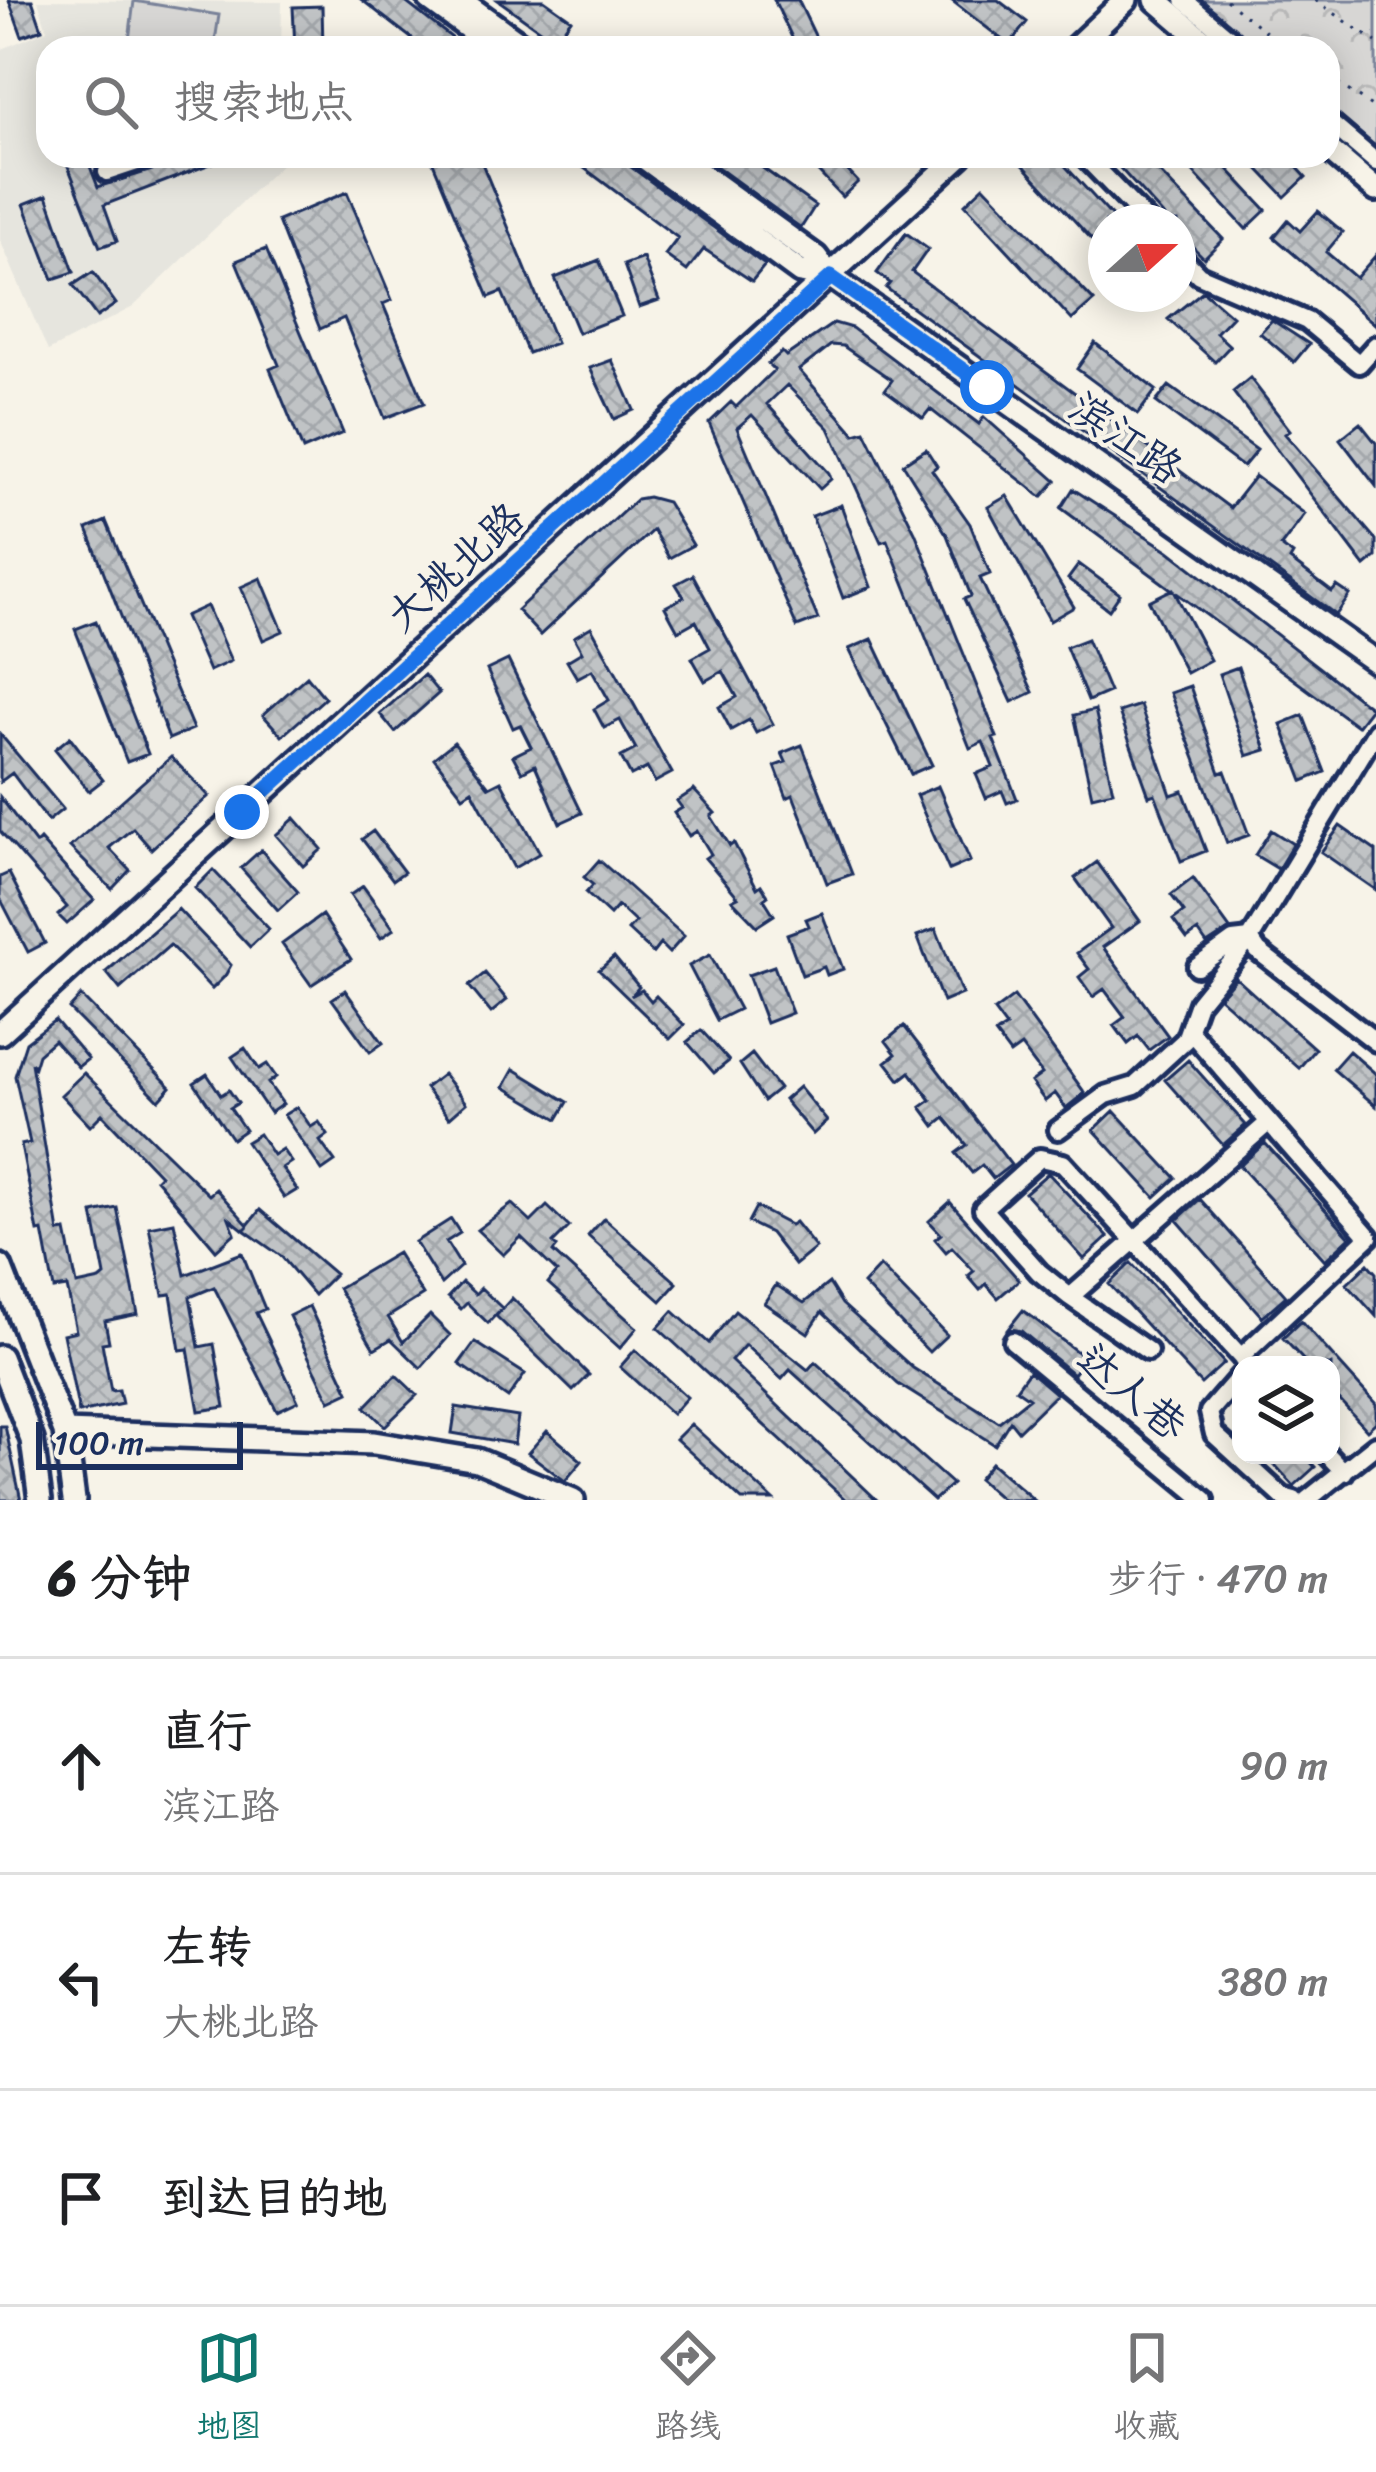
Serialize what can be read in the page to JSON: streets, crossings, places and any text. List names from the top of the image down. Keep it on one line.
{"streets":{"street":["滨江路","大桃北路","达人巷"]},"crossings":[["滨江路","大桃北路"]],"scale_bar":"100 m","north":"right","page":{"search":"搜索地点","scale":"100 m","heading":["6 分钟","步行 · 470 m"],"list":[["直行","滨江路","90 m"],["左转","大桃北路","380 m"],"到达目的地"],"nav":["地图","路线","收藏"]}}
